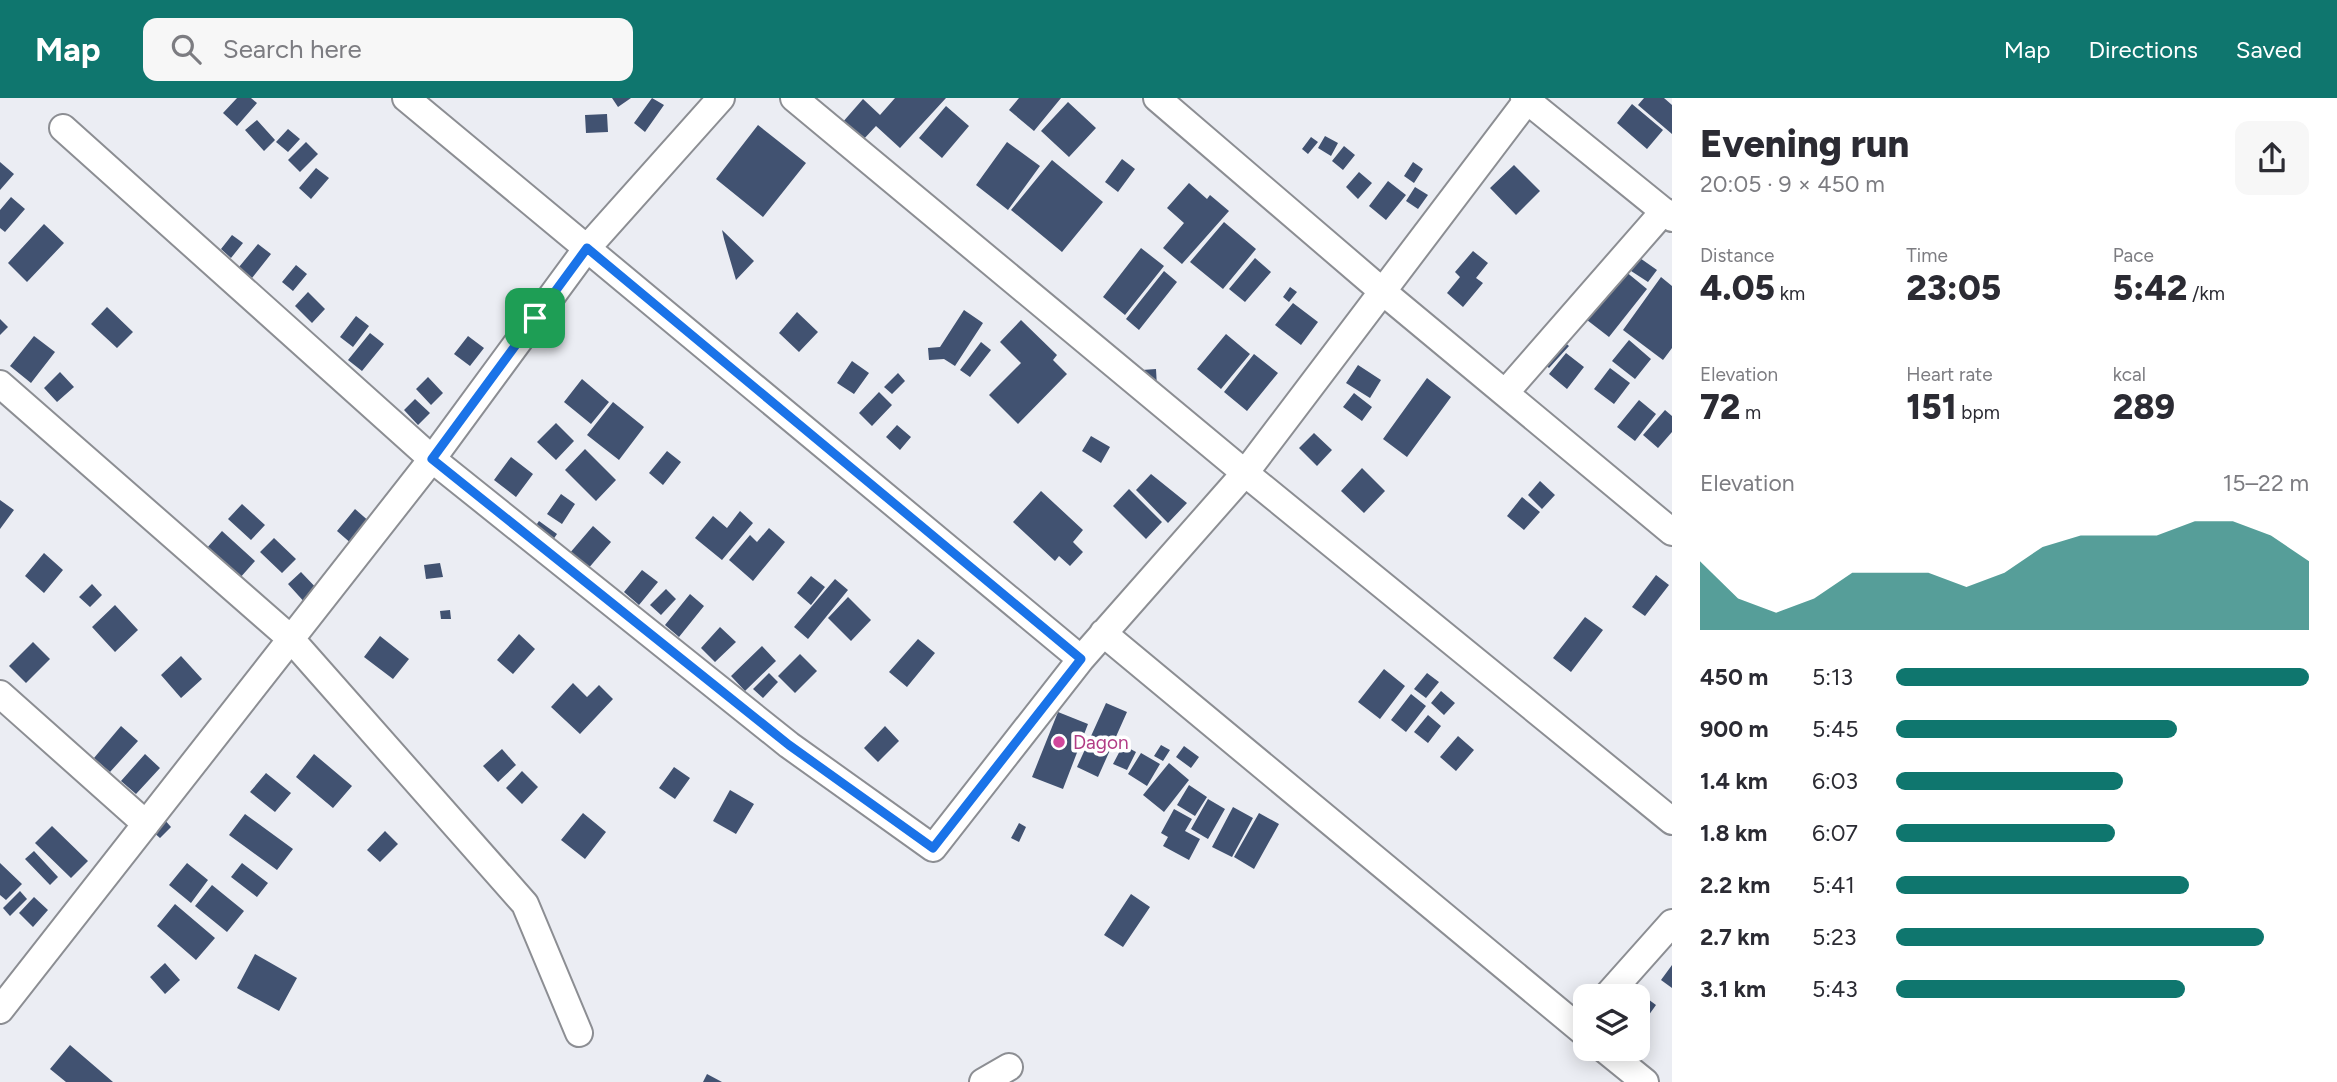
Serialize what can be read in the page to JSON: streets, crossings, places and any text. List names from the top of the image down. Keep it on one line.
{"places":["Dagon"],"page":{"header":"Map","search":"Search here","nav":["Map","Directions","Saved"],"heading":["Evening run","20:05 · 9 × 450 m"],"stats":[["Distance","4.05 km"],["Time","23:05"],["Pace","5:42 /km"],["Elevation","72 m"],["Heart rate","151 bpm"],["kcal","289"]],"chart":["Elevation","15–22 m"],"list":[{"name":"450 m","note":"5:13"},{"name":"900 m","note":"5:45"},{"name":"1.4 km","note":"6:03"},{"name":"1.8 km","note":"6:07"},{"name":"2.2 km","note":"5:41"},{"name":"2.7 km","note":"5:23"},{"name":"3.1 km","note":"5:43"}]}}
